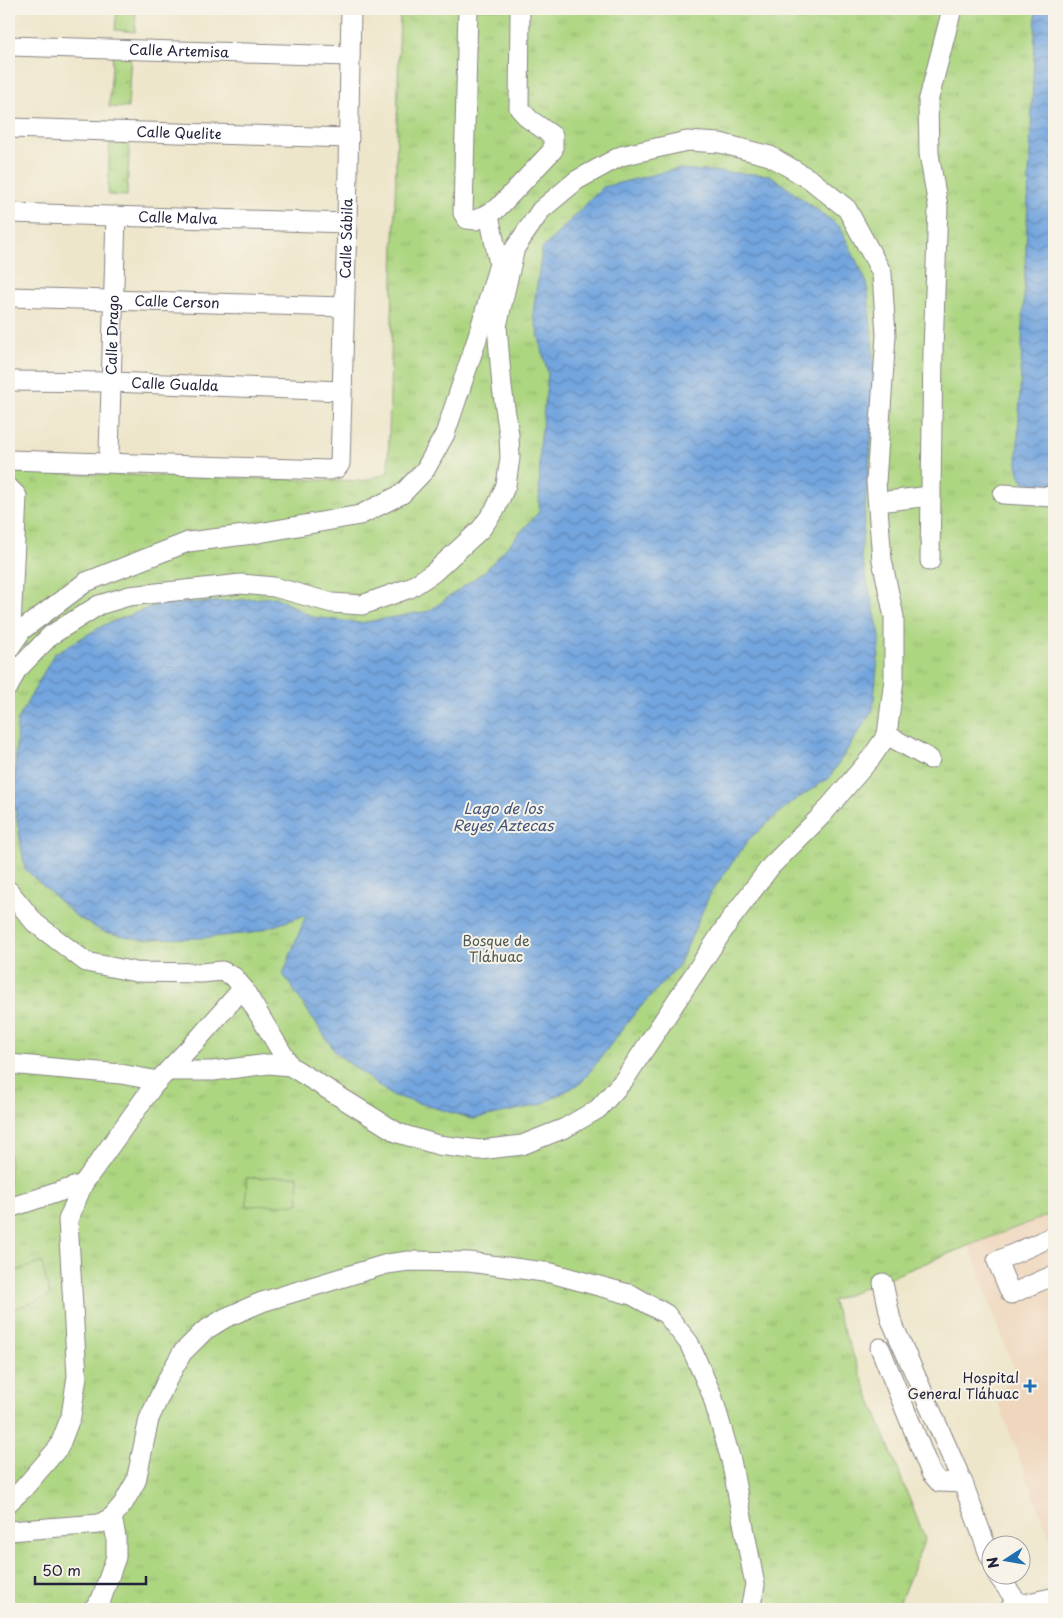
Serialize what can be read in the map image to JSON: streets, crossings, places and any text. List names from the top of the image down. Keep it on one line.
{"streets":{"street":["Calle Artemisa","Calle Quelite","Calle Malva","Calle Sábila","Calle Cerson","Calle Drago","Calle Gualda"]},"crossings":[["Calle Artemisa","Calle Sábila"],["Calle Quelite","Calle Sábila"],["Calle Malva","Calle Sábila"],["Calle Malva","Calle Drago"],["Calle Sábila","Calle Cerson"],["Calle Sábila","Calle Gualda"],["Calle Cerson","Calle Drago"],["Calle Drago","Calle Gualda"]],"water":["Lago de los Reyes Aztecas"],"parks":["Bosque de Tláhuac"],"places":{"health":["Hospital General Tláhuac"]},"scale_bar":"50 m","north":"left"}
